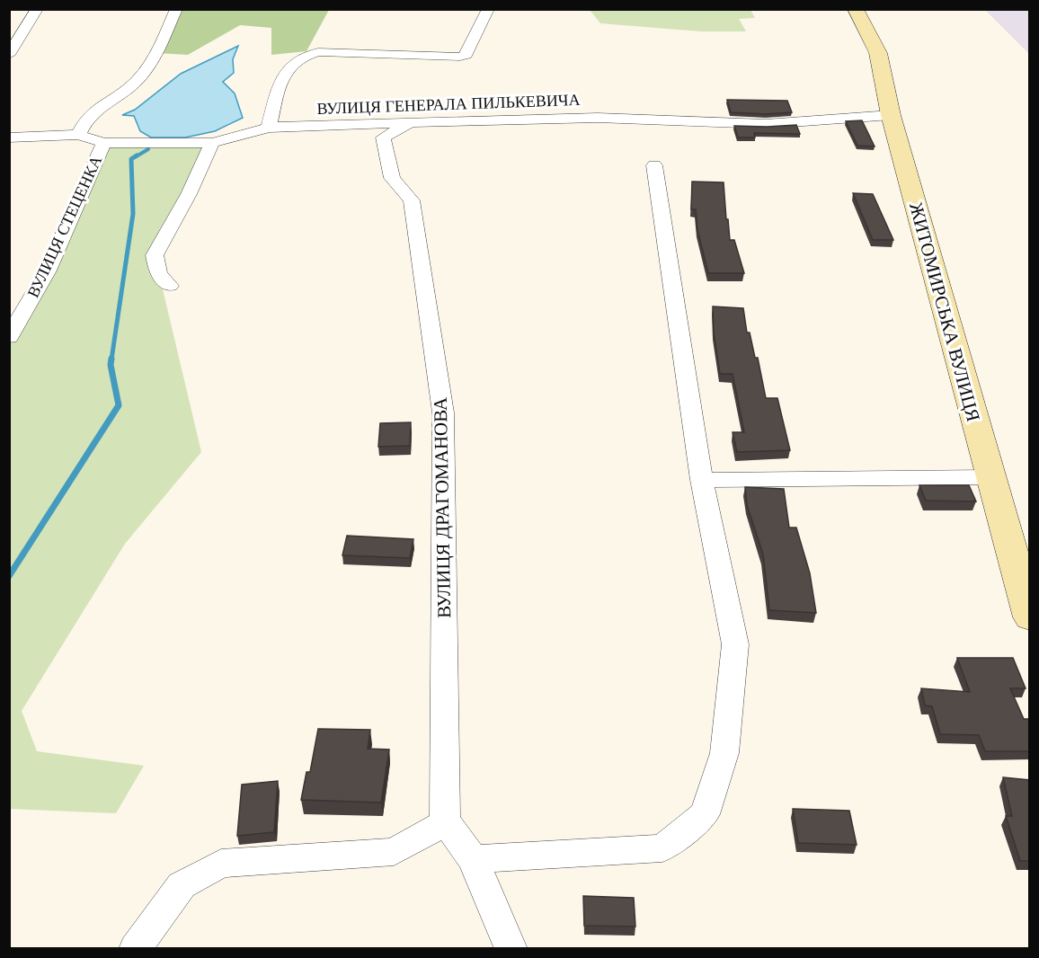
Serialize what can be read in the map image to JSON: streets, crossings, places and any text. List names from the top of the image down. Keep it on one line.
{"streets":{"main road":["ЖИТОМИРСЬКА ВУЛИЦЯ"],"street":["ВУЛИЦЯ ГЕНЕРАЛА ПИЛЬКЕВИЧА","ВУЛИЦЯ СТЕЦЕНКА","ВУЛИЦЯ ДРАГОМАНОВА"]},"crossings":[["ВУЛИЦЯ ГЕНЕРАЛА ПИЛЬКЕВИЧА","ВУЛИЦЯ СТЕЦЕНКА"],["ВУЛИЦЯ ГЕНЕРАЛА ПИЛЬКЕВИЧА","ЖИТОМИРСЬКА ВУЛИЦЯ"],["ВУЛИЦЯ ГЕНЕРАЛА ПИЛЬКЕВИЧА","ВУЛИЦЯ ДРАГОМАНОВА"]]}
